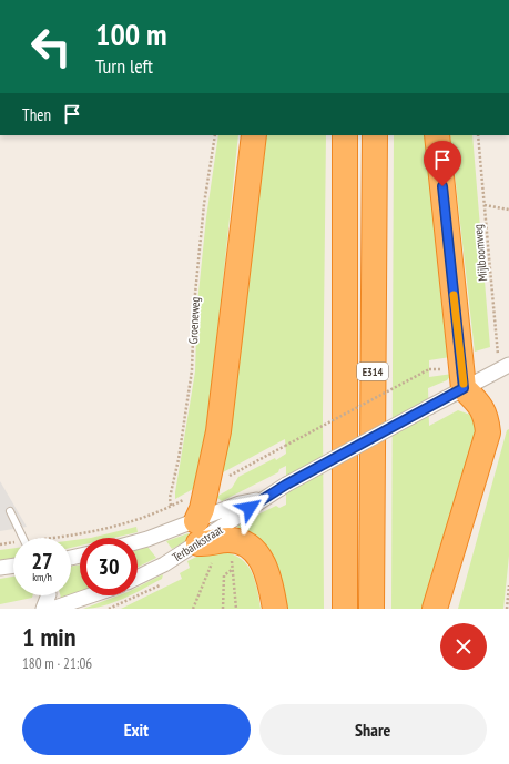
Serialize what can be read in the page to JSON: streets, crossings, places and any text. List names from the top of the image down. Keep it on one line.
{"streets":{"highway":["E314"],"street":["Terbankstraat"],"path":["Mijlboomweg","Groeneweg"]},"crossings":[["Mijlboomweg","Terbankstraat"]],"page":{"turn":["100 m","Turn left"],"then":"Then","speed":"27 km/h","limit":"30","heading":["1 min","180 m · 21:06"],"buttons":["Exit","Share"]}}
